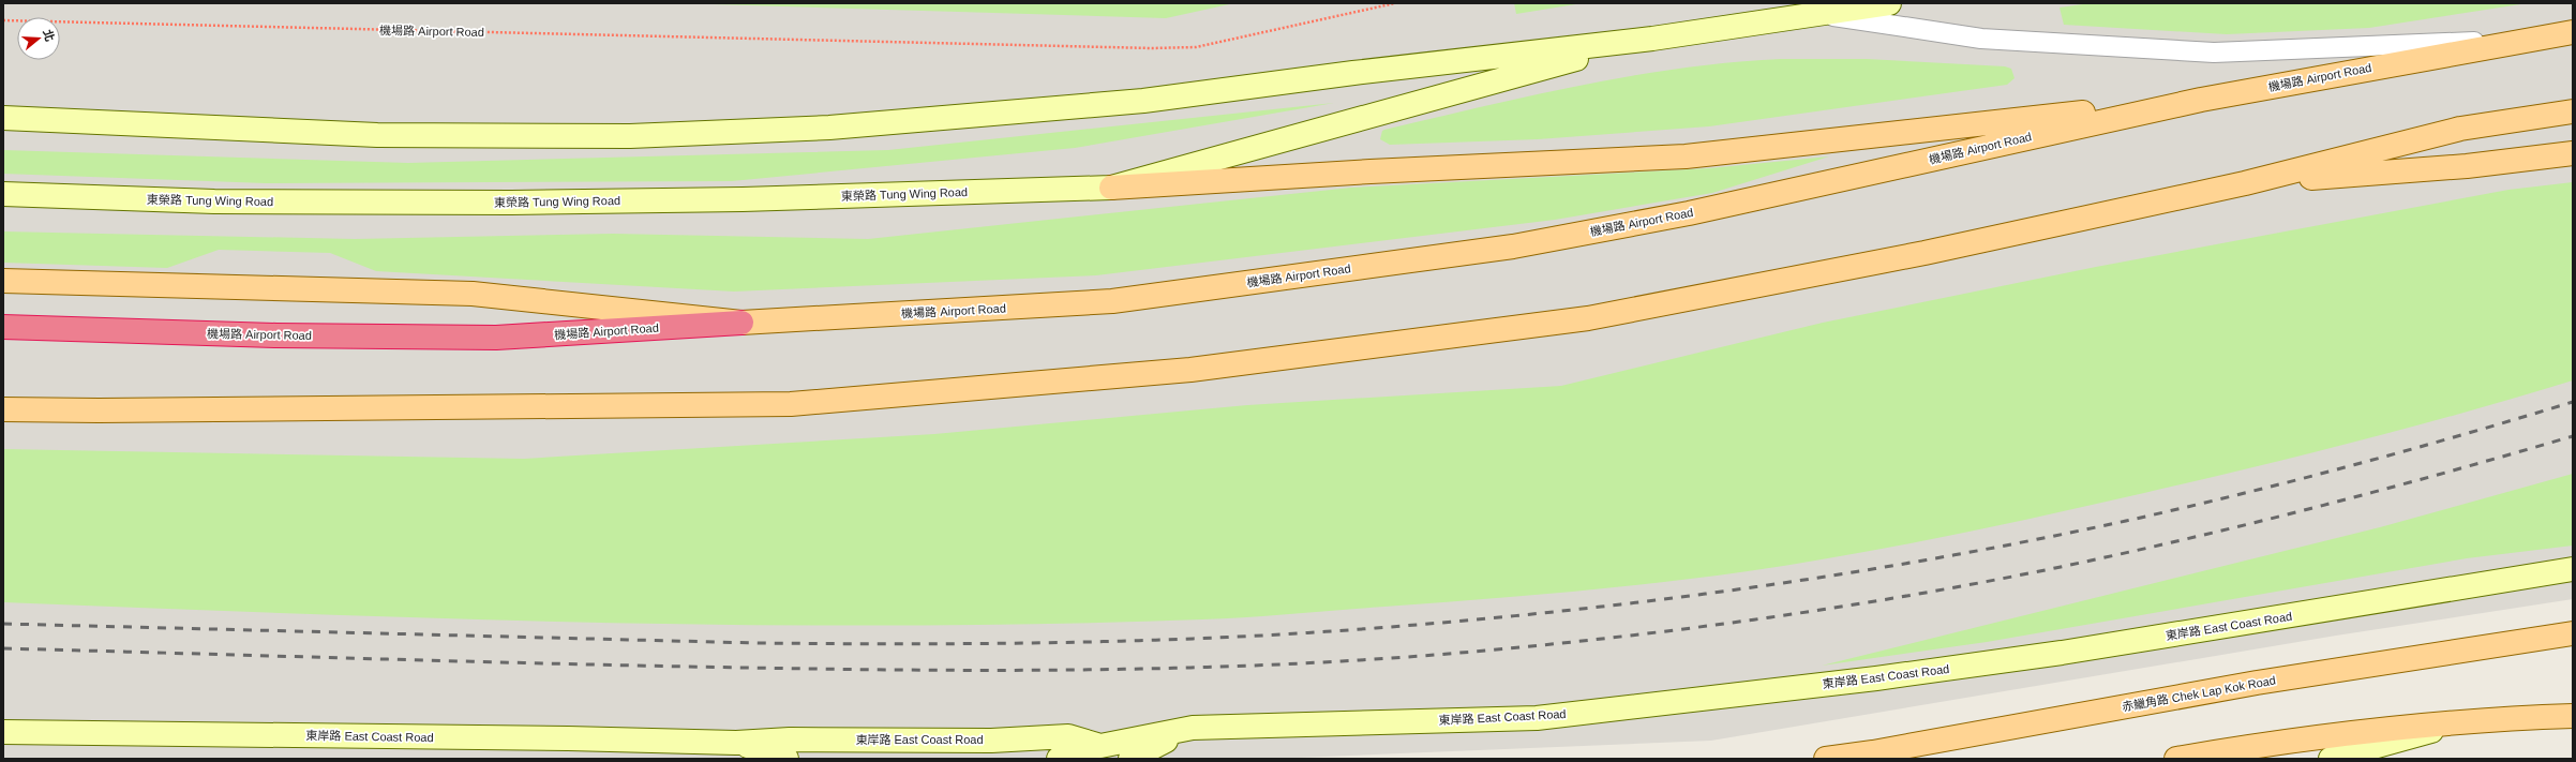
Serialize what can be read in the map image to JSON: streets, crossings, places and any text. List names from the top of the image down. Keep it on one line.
{"streets":{"highway":["機場路 Airport Road"],"main road":["赤鱲角路 Chek Lap Kok Road"],"street":["東榮路 Tung Wing Road","東岸路 East Coast Road"]},"north":"right"}
